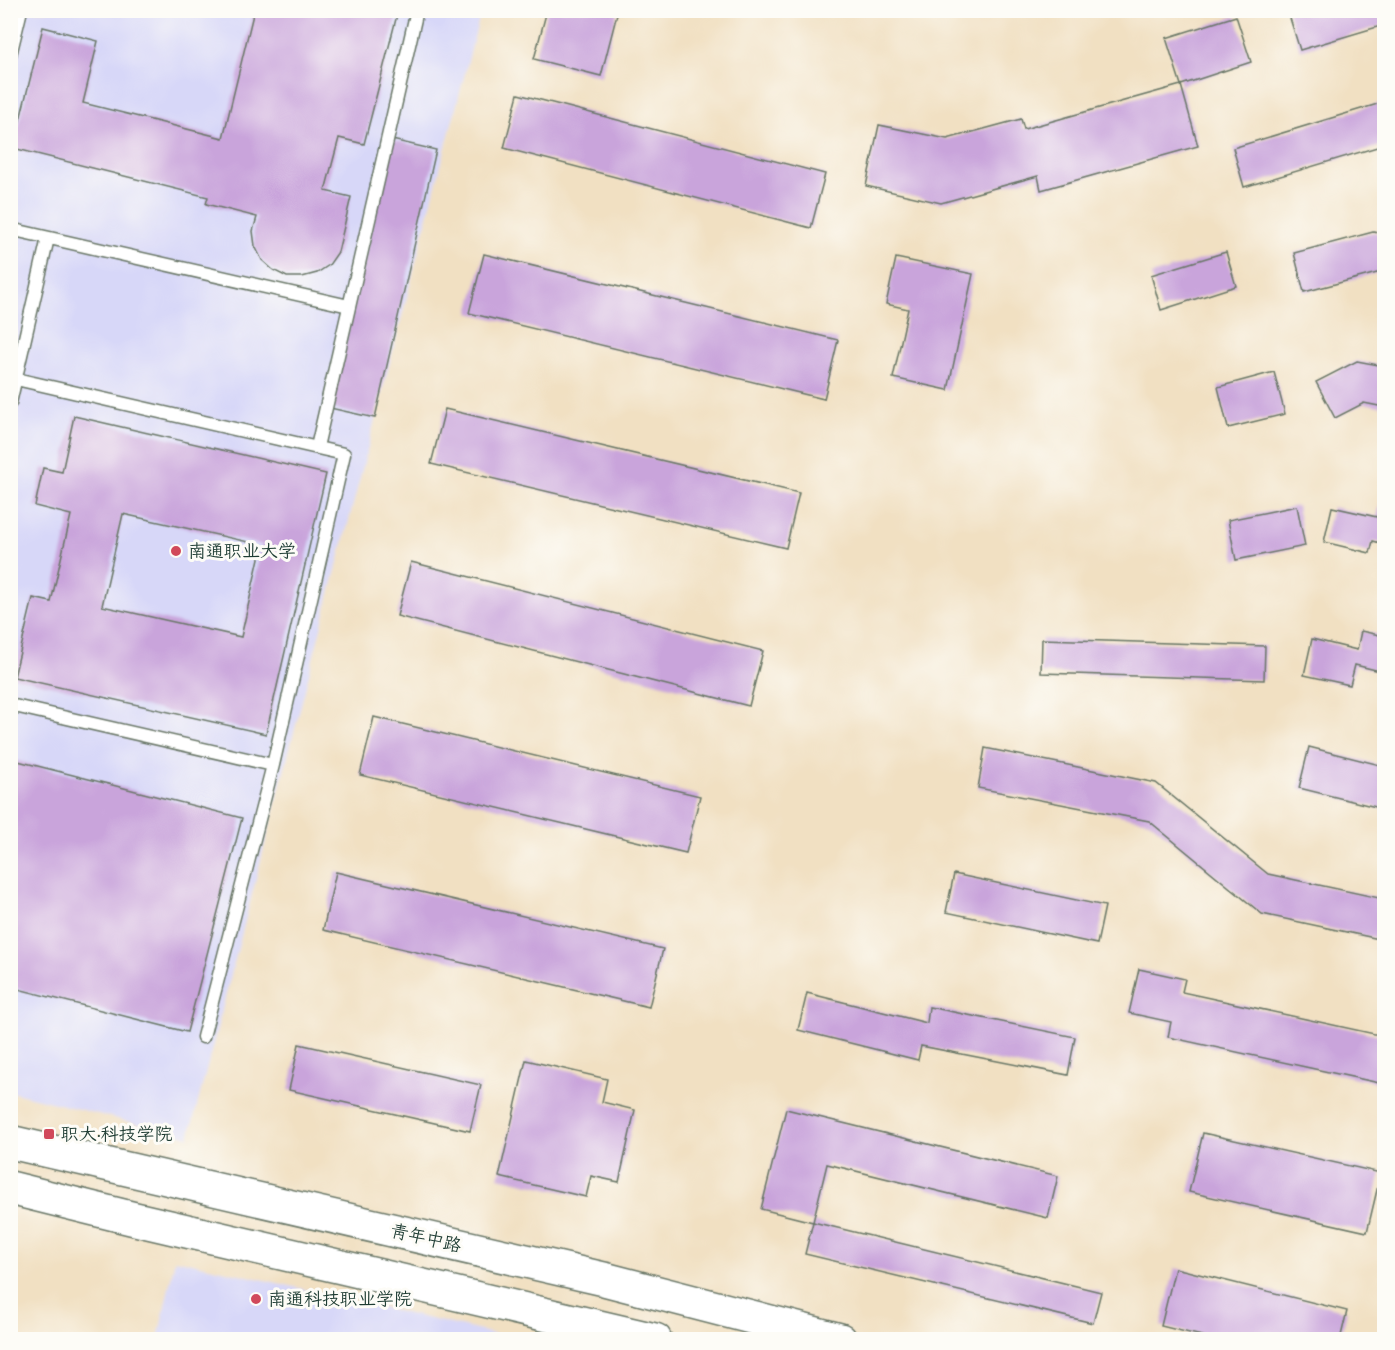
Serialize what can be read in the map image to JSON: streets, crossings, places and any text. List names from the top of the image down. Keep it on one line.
{"streets":{"main road":["青年中路"]},"places":{"other":["南通职业大学","南通科技职业学院"],"transit":["职大·科技学院"]}}
